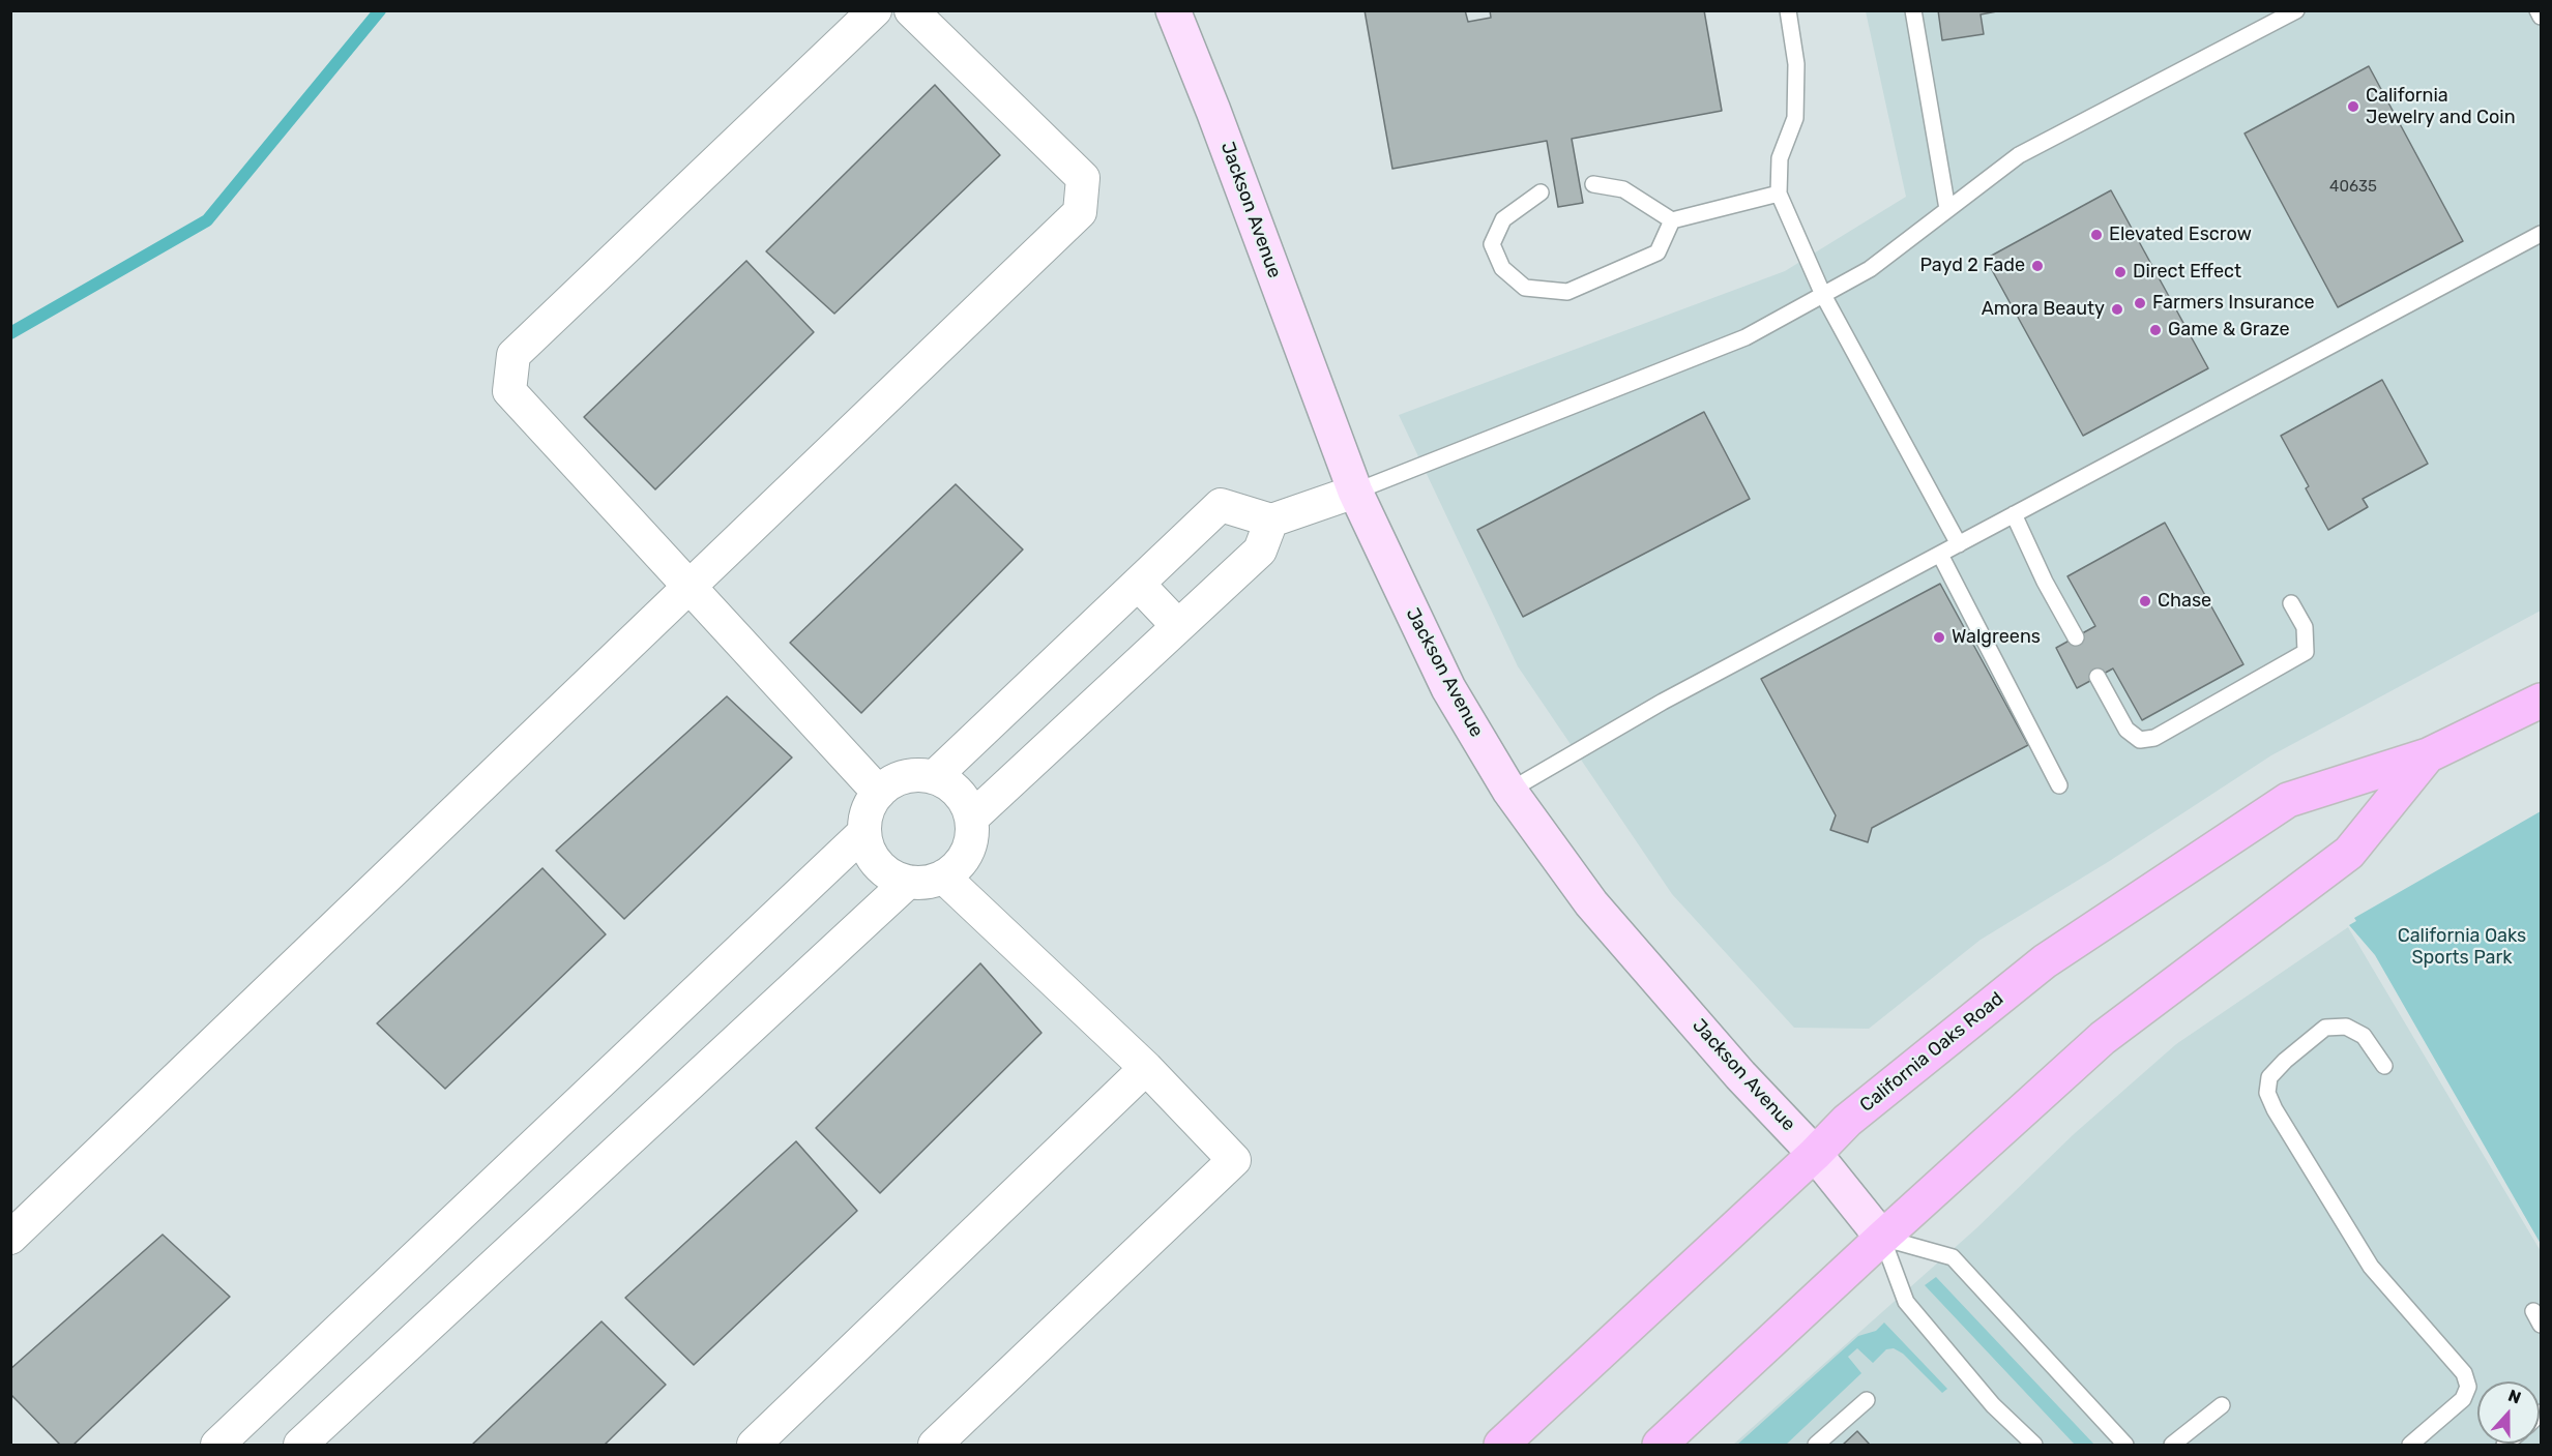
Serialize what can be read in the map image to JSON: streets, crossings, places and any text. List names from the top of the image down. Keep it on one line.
{"streets":{"main road":["Jackson Avenue","California Oaks Road"]},"crossings":[["Jackson Avenue","California Oaks Road"]],"parks":["California Oaks Sports Park"],"places":["California Jewelry and Coin","Elevated Escrow","Payd 2 Fade","Direct Effect","Farmers Insurance","Amora Beauty","Game & Graze","Chase","Walgreens"],"house_numbers":["40635"],"north":"top"}
